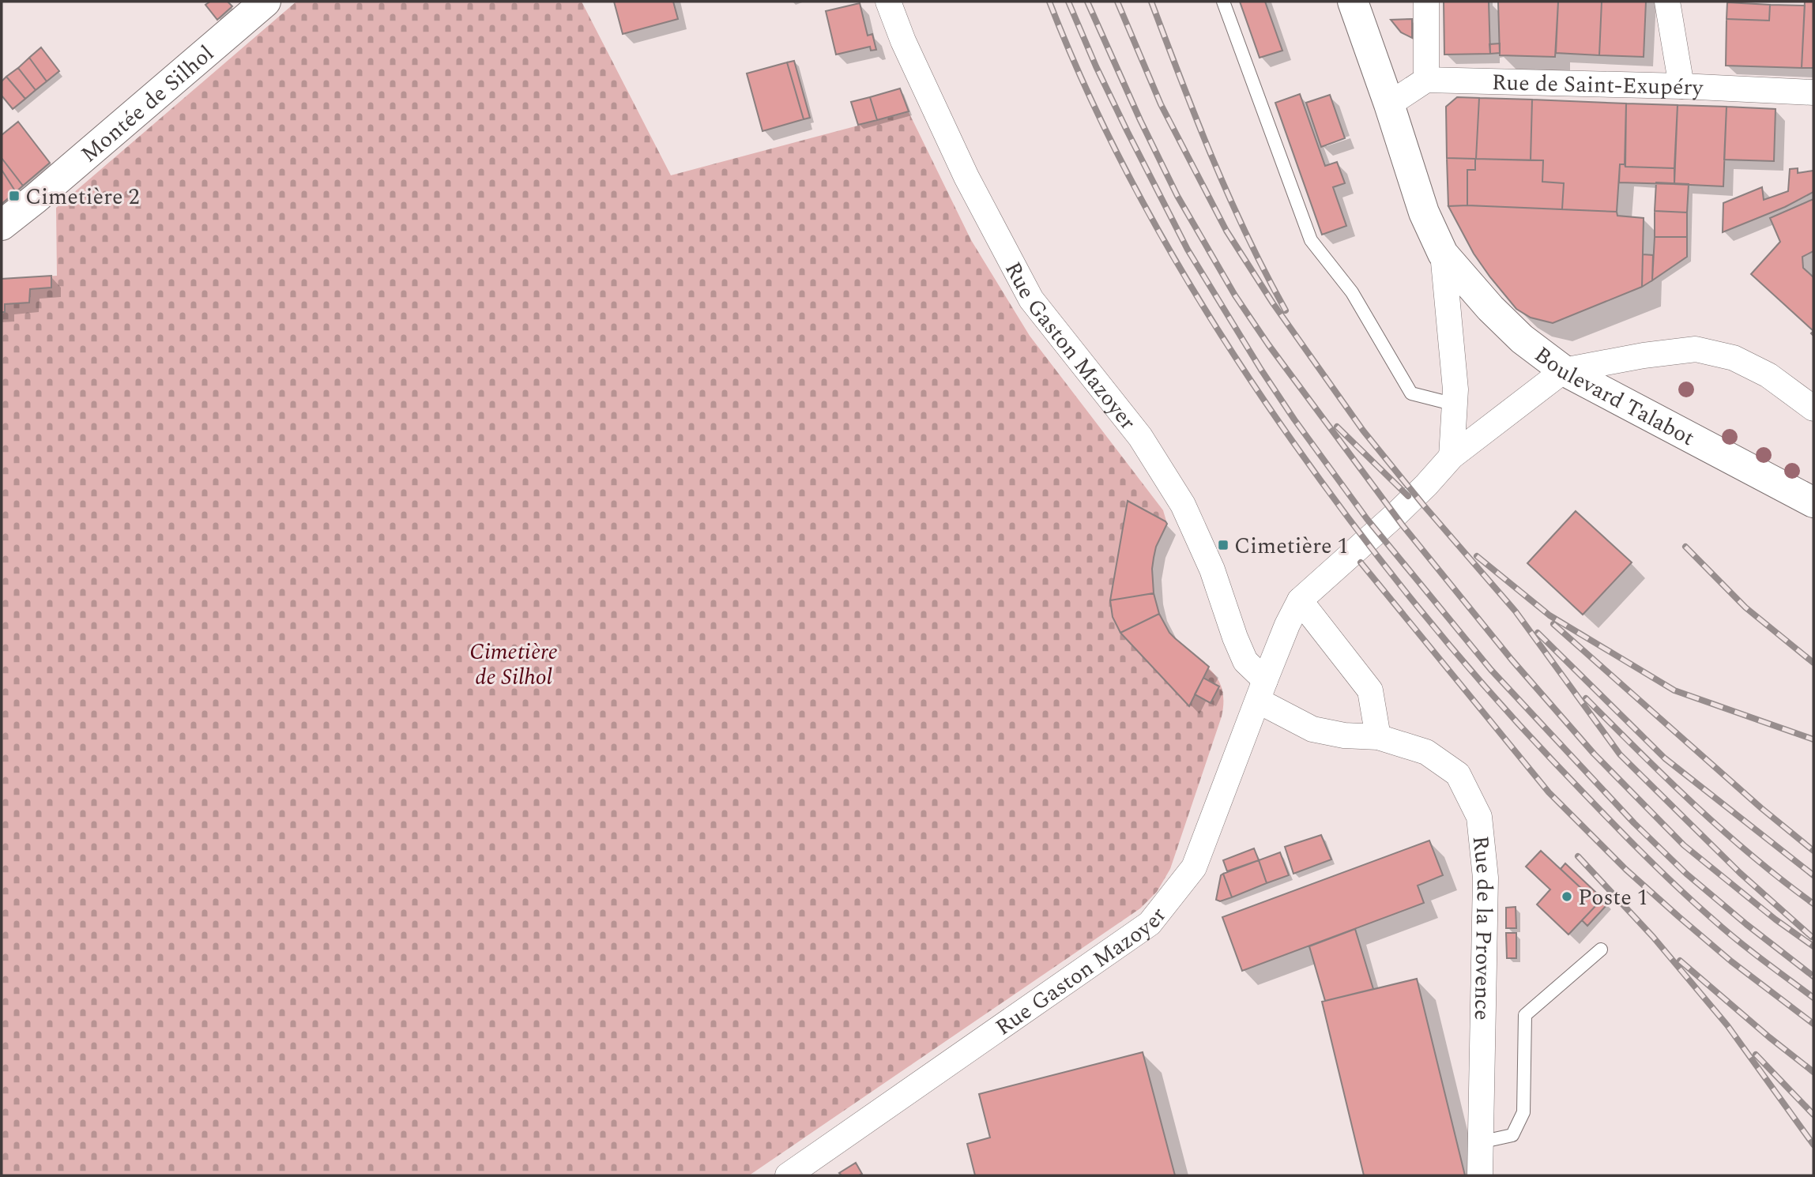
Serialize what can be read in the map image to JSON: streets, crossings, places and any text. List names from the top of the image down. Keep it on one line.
{"streets":{"main road":["Montée de Silhol","Boulevard Talabot"],"street":["Rue de Saint-Exupéry","Rue Gaston Mazoyer","Rue de la Provence"]},"crossings":[["Rue Gaston Mazoyer","Boulevard Talabot"],["Rue Gaston Mazoyer","Rue de la Provence"]],"parks":["Cimetière de Silhol"],"places":{"transit":["Cimetière 2","Cimetière 1"],"other":["Poste 1"]}}
